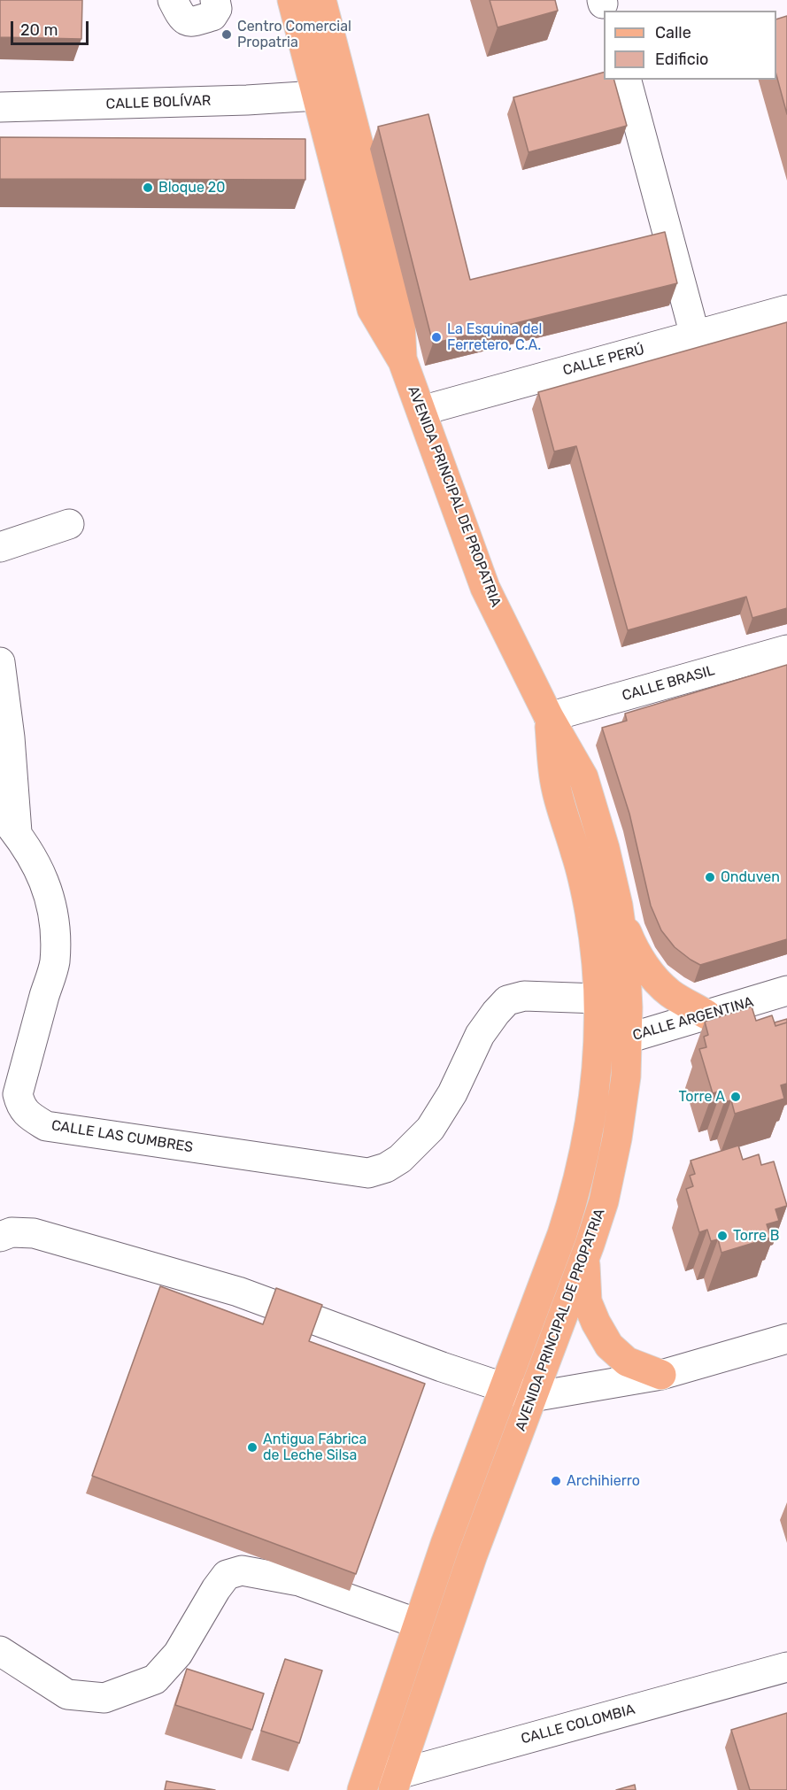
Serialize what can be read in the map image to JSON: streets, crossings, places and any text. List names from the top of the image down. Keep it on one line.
{"streets":{"main road":["AVENIDA PRINCIPAL DE PROPATRIA"],"street":["CALLE BOLÍVAR","CALLE PERÚ","CALLE BRASIL","CALLE ARGENTINA","CALLE LAS CUMBRES","CALLE COLOMBIA"]},"crossings":[["CALLE BOLÍVAR","AVENIDA PRINCIPAL DE PROPATRIA"],["CALLE PERÚ","AVENIDA PRINCIPAL DE PROPATRIA"],["AVENIDA PRINCIPAL DE PROPATRIA","CALLE BRASIL"],["AVENIDA PRINCIPAL DE PROPATRIA","CALLE ARGENTINA"],["AVENIDA PRINCIPAL DE PROPATRIA","CALLE LAS CUMBRES"],["AVENIDA PRINCIPAL DE PROPATRIA","CALLE COLOMBIA"]],"places":["Centro Comercial Propatria","Bloque 20","La Esquina del Ferretero, C.A.","Onduven","Torre A","Torre B","Antigua Fábrica de Leche Silsa","Archihierro"],"legend":["Calle","Edificio"],"scale_bar":"20 m"}
